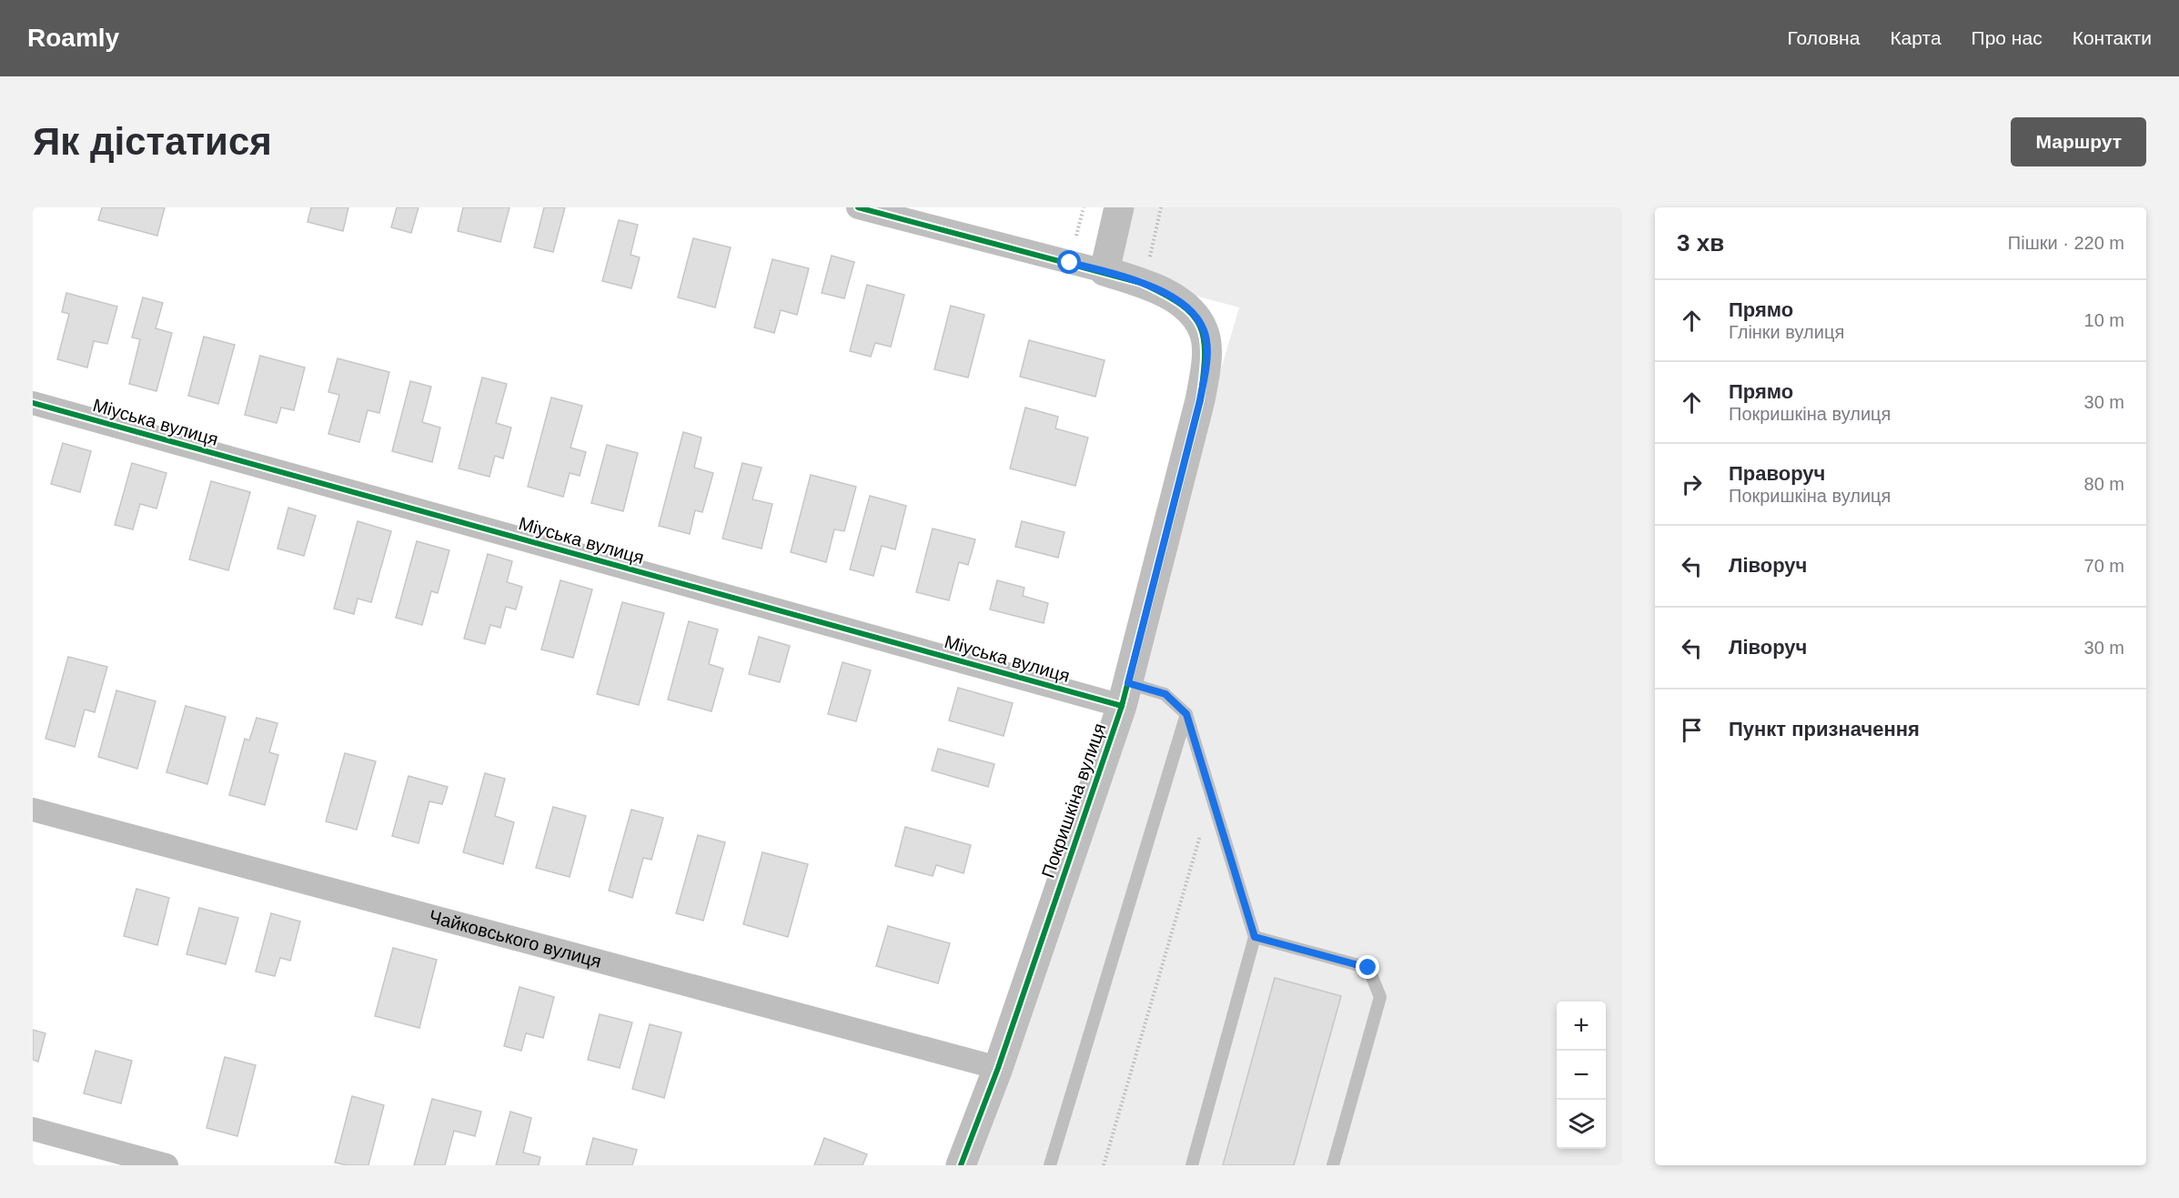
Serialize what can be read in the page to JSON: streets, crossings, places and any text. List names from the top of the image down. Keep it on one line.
{"streets":{"street":["Міуська вулиця","Покришкіна вулиця","Чайковського вулиця"]},"crossings":[["Міуська вулиця","Покришкіна вулиця"],["Покришкіна вулиця","Чайковського вулиця"]],"page":{"header":"Roamly","nav":["Головна","Карта","Про нас","Контакти"],"buttons":"Маршрут","title":"Як дістатися","heading":["3 хв","Пішки · 220 m"],"list":[["Прямо","Глінки вулиця","10 m"],["Прямо","Покришкіна вулиця","30 m"],["Праворуч","Покришкіна вулиця","80 m"],["Ліворуч","70 m"],["Ліворуч","30 m"],"Пункт призначення"],"map_buttons":["+","−"]}}
